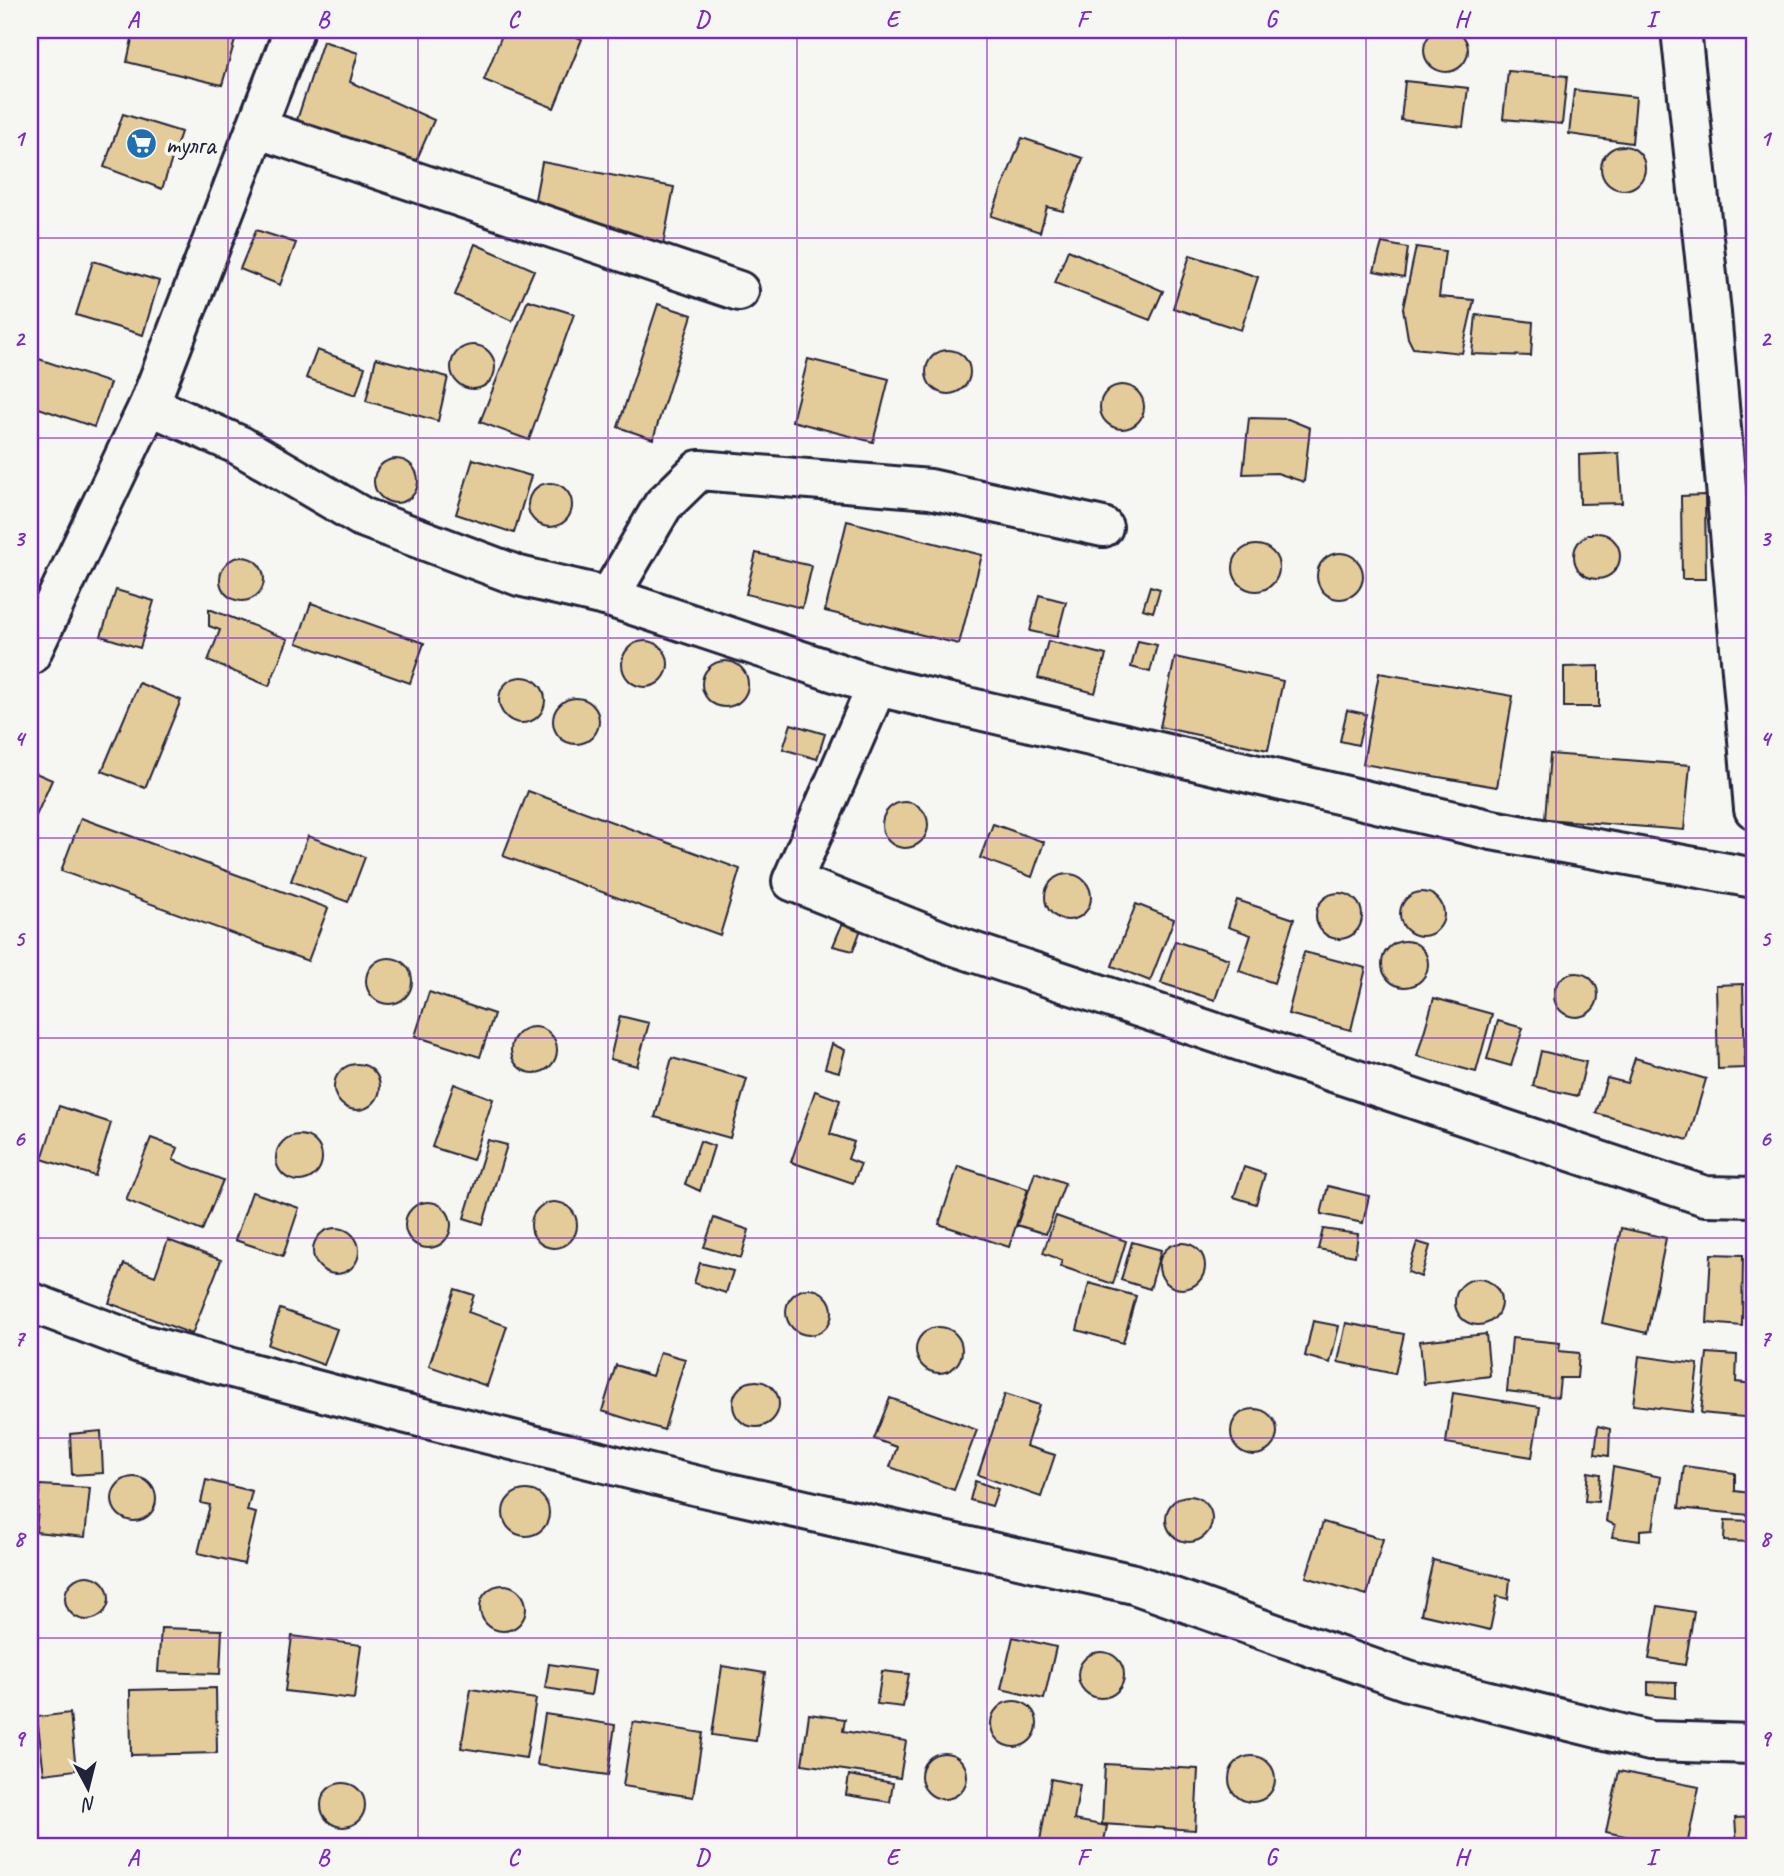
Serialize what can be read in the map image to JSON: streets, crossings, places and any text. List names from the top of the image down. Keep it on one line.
{"places":{"supermarket":["тулга"]},"north":"bottom","grid":{"columns":["A","B","C","D","E","F","G","H","I"],"rows":["1","2","3","4","5","6","7","8","9"]}}
